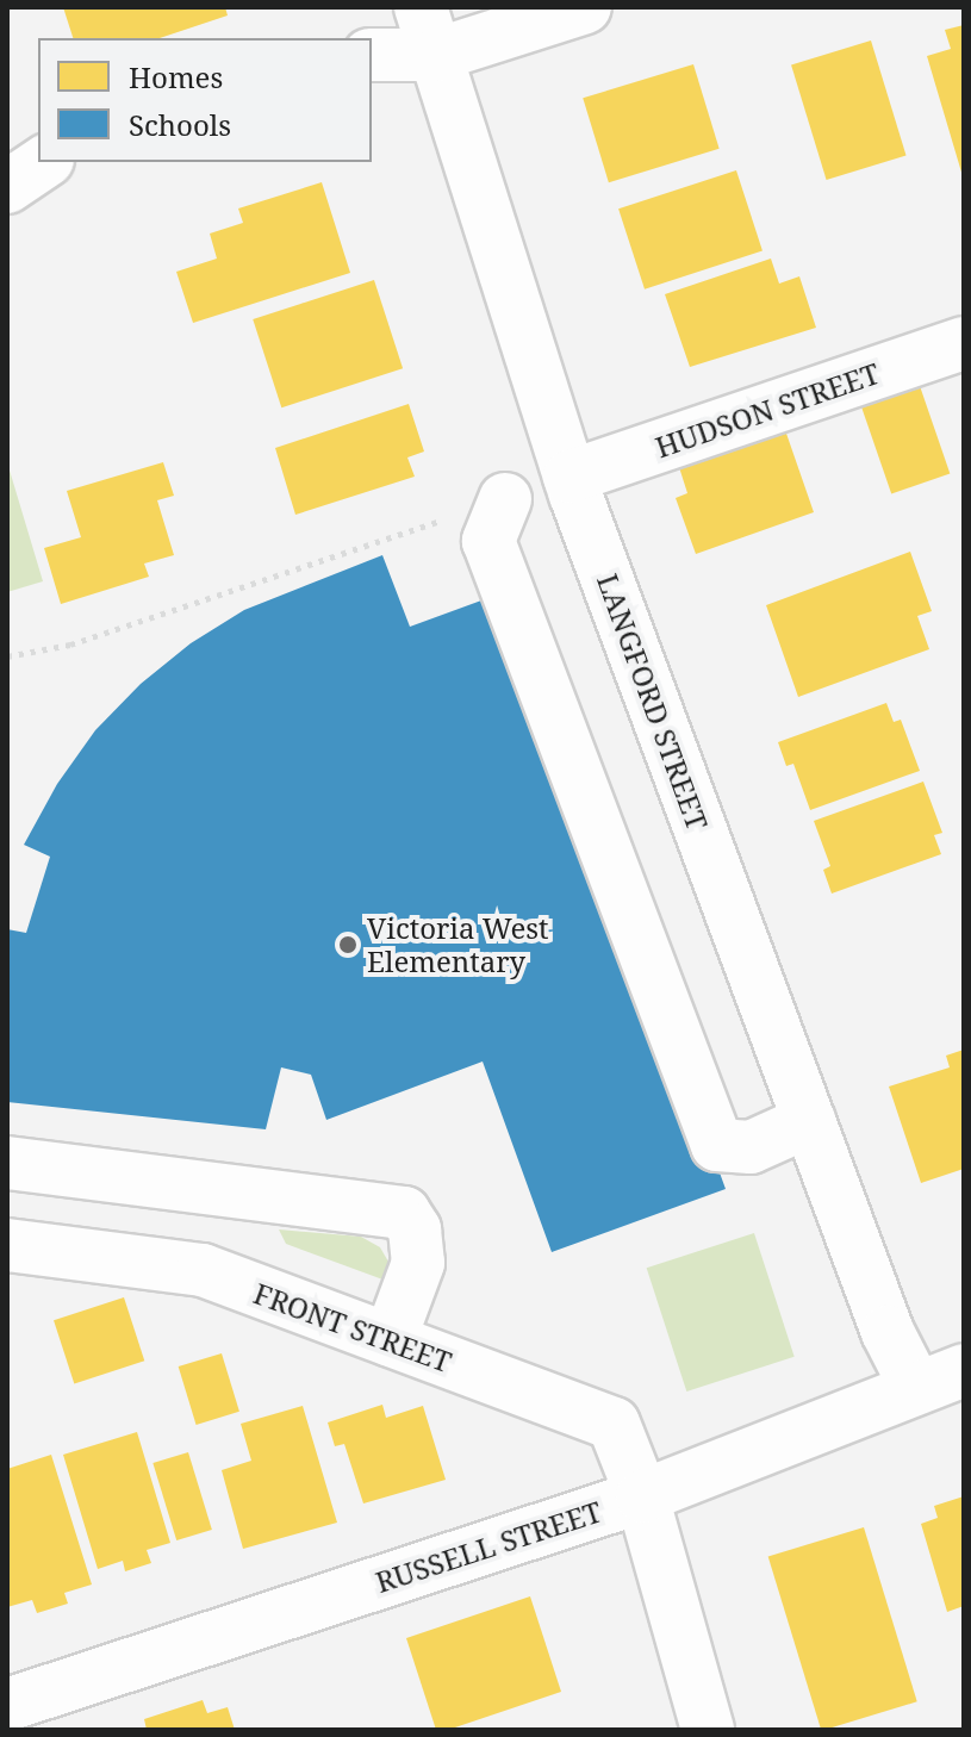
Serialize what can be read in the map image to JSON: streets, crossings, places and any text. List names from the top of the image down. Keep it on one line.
{"streets":{"street":["HUDSON STREET","LANGFORD STREET","FRONT STREET","RUSSELL STREET"]},"crossings":[["HUDSON STREET","LANGFORD STREET"],["LANGFORD STREET","RUSSELL STREET"],["FRONT STREET","RUSSELL STREET"]],"places":["Victoria West Elementary"],"legend":["Homes","Schools"]}
